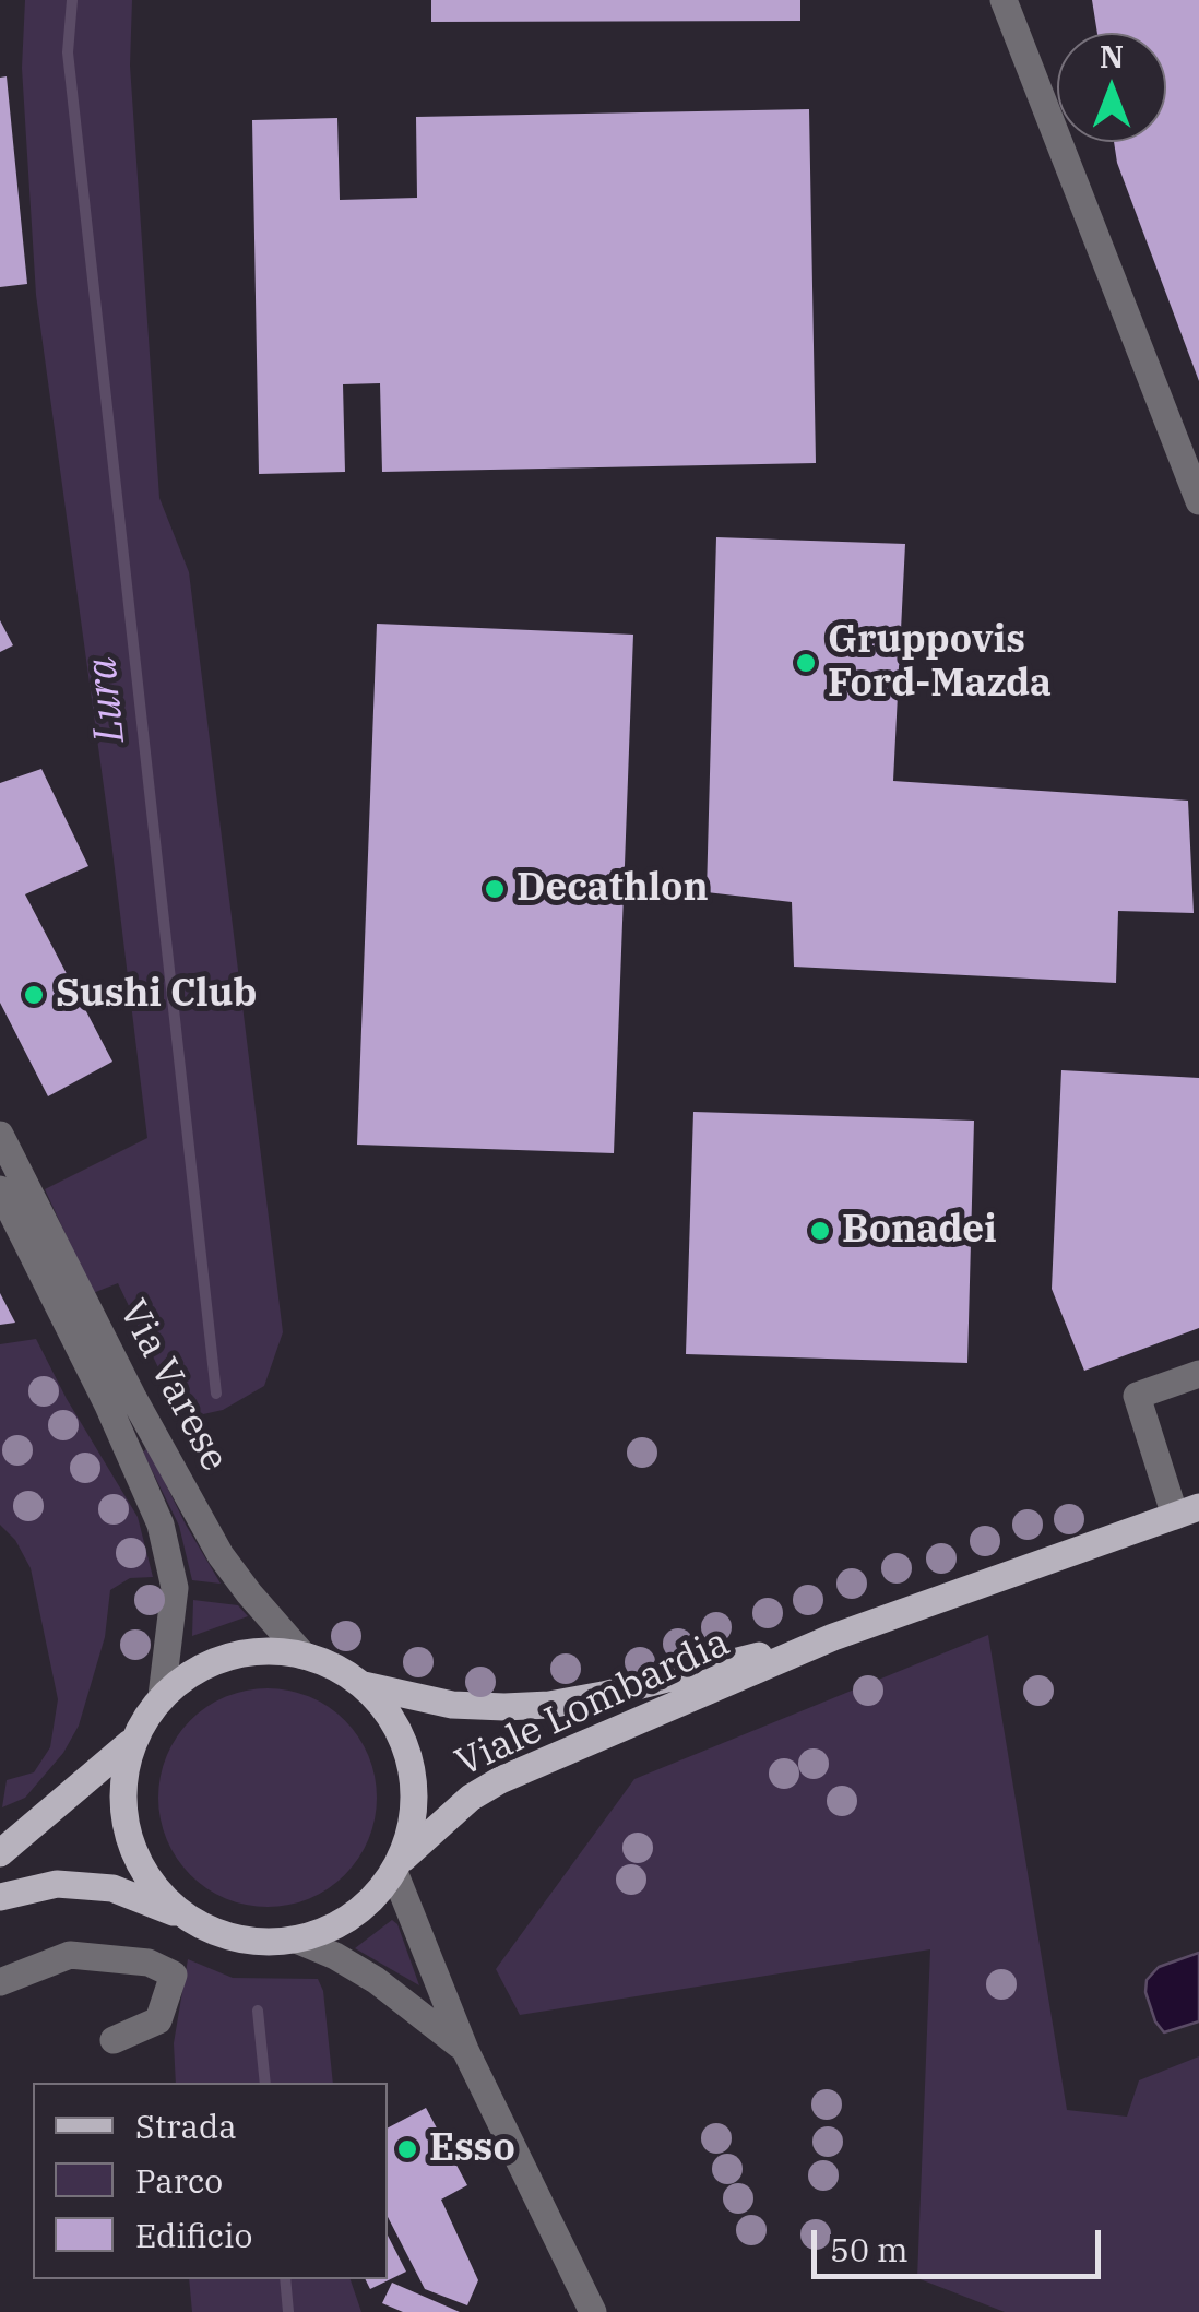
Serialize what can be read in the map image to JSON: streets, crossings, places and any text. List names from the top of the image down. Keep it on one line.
{"streets":{"main road":["Viale Lombardia"],"street":["Via Varese"]},"crossings":[["Via Varese","Viale Lombardia"]],"water":["Lura"],"places":["Gruppovis Ford-Mazda","Decathlon","Sushi Club","Bonadei","Esso"],"legend":["Strada","Parco","Edificio"],"scale_bar":"50 m","north":"top"}
